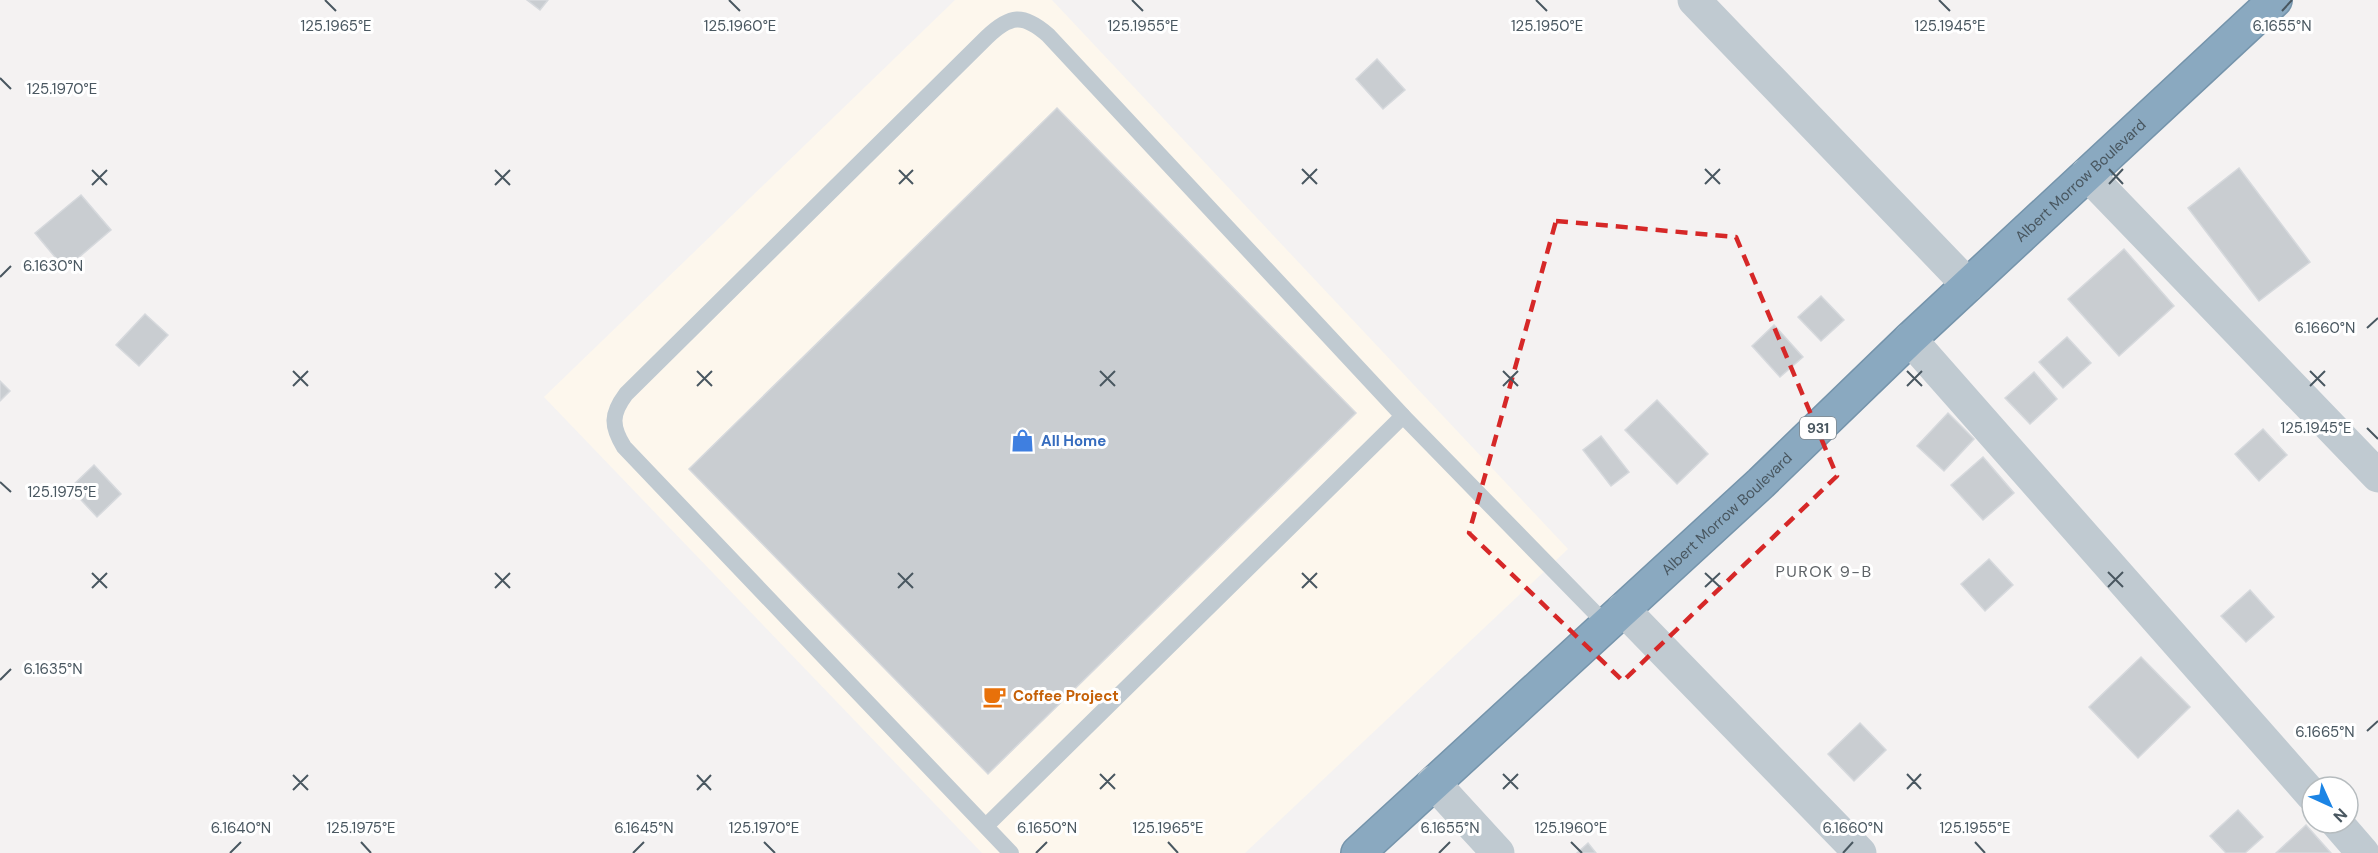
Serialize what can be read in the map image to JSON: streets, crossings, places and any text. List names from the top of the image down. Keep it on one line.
{"streets":{"highway":["Albert Morrow Boulevard","931"]},"districts":["PUROK 9-B"],"places":{"shop":["All Home"],"cafe":["Coffee Project"]},"north":"bottom right","coordinates":["125.1965°E","125.1960°E","125.1955°E","125.1950°E","125.1945°E","6.1655°N","125.1970°E","6.1630°N","6.1660°N","125.1975°E","6.1635°N","6.1665°N","6.1640°N","6.1650°N","6.1645°N"]}
